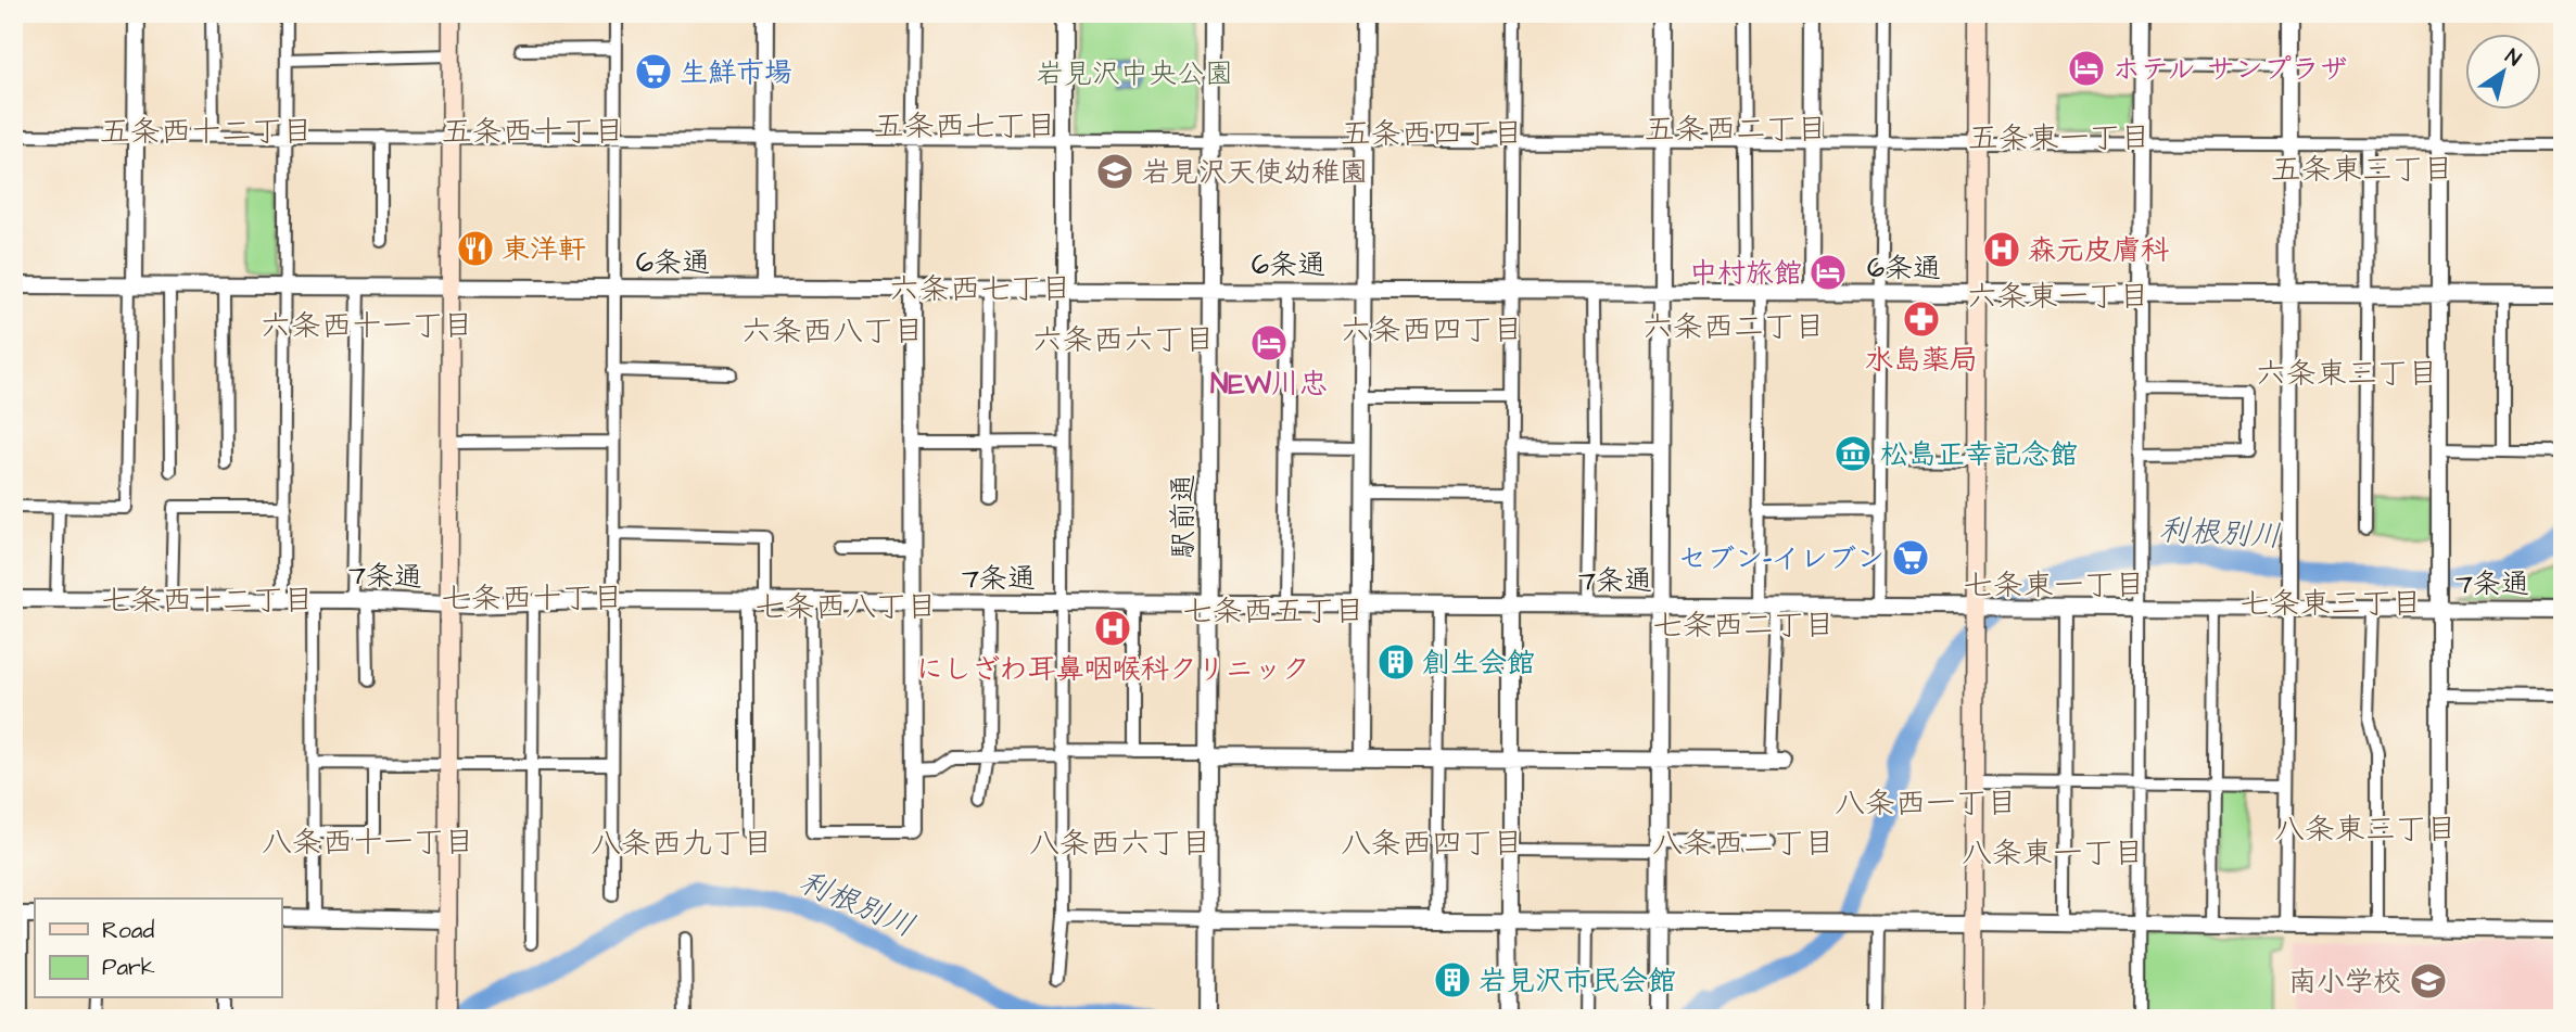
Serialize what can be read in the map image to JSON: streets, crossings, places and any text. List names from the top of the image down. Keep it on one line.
{"streets":{"street":["6条通","駅前通","7条通"]},"crossings":[["6条通","駅前通"],["駅前通","7条通"]],"districts":["五条西七丁目","五条西二丁目","五条西十二丁目","五条西十丁目","五条西四丁目","五条東一丁目","五条東三丁目","六条西七丁目","六条東一丁目","六条西十一丁目","六条西二丁目","六条西四丁目","六条西八丁目","六条西六丁目","六条東三丁目","七条東一丁目","七条西十丁目","七条西十二丁目","七条東三丁目","七条西八丁目","七条西五丁目","七条西二丁目","八条西一丁目","八条東三丁目","八条西十一丁目","八条西九丁目","八条西六丁目","八条西四丁目","八条西二丁目","八条東一丁目"],"water":["利根別川"],"parks":["岩見沢中央公園"],"places":{"hotel":["ホテル サンプラザ","中村旅館","NEW川忠"],"supermarket":["生鮮市場","セブン-イレブン"],"school or university":["岩見沢天使幼稚園","南小学校"],"restaurant":["東洋軒"],"hospital":["森元皮膚科","にしざわ耳鼻咽喉科クリニック"],"pharmacy":["水島薬局"],"museum":["松島正幸記念館"],"building":["創生会館","岩見沢市民会館"]},"legend":["Road","Park"],"north":"top right"}
